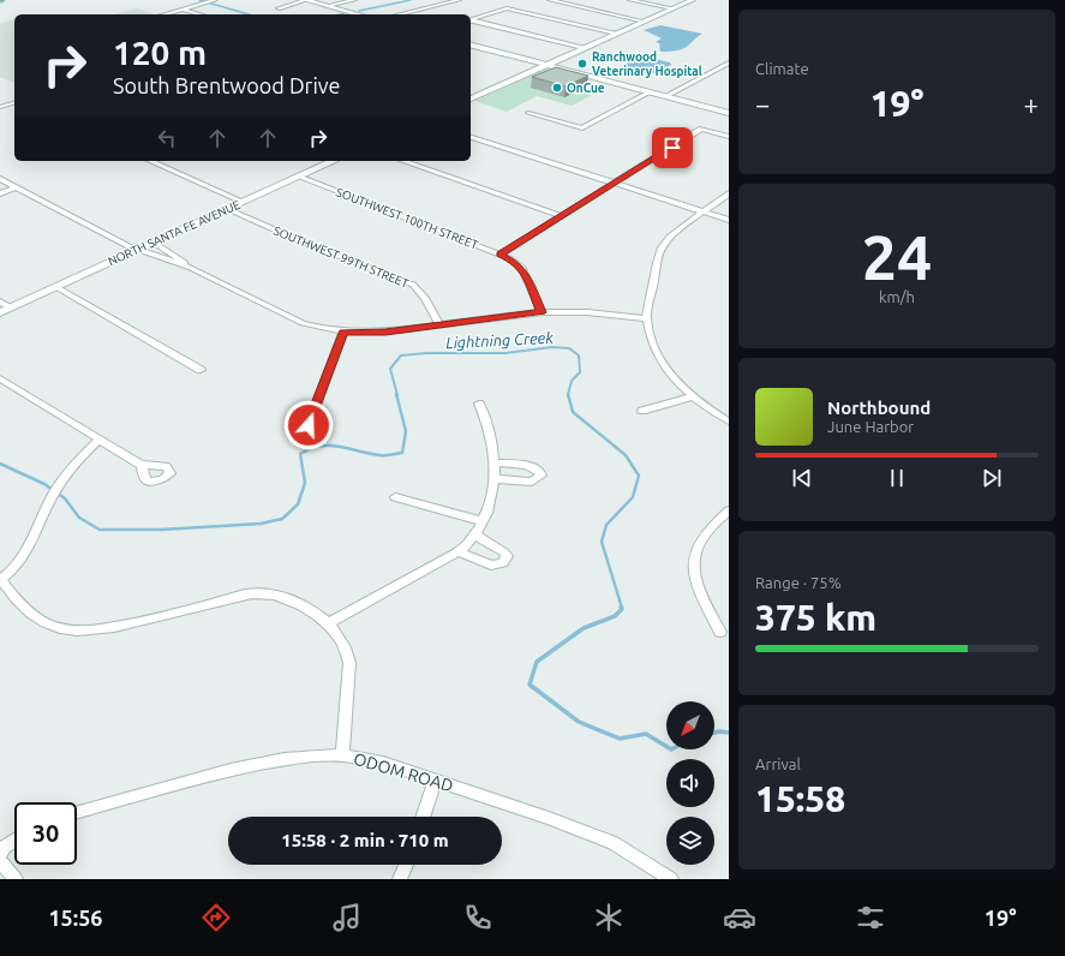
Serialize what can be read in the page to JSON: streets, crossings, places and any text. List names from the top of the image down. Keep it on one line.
{"streets":{"main road":["NORTH SANTA FE AVENUE"],"street":["SOUTHWEST 100TH STREET","SOUTHWEST 99TH STREET","ODOM ROAD"]},"crossings":[["SOUTHWEST 100TH STREET","NORTH SANTA FE AVENUE"],["NORTH SANTA FE AVENUE","SOUTHWEST 99TH STREET"]],"water":["Lightning Creek"],"places":["Ranchwood Veterinary Hospital","OnCue"],"north":"bottom left","page":{"tile":["Climate",["24","km/h"],["Range · 75%","375 km"],["Arrival","15:58"]],"turn":["120 m","South Brentwood Drive"],"heat":["−","19°","+"],"song":["Northbound","June Harbor"],"limit":"30","trip":"15:58 · 2 min · 710 m","tabs":["15:56","19°"]}}
